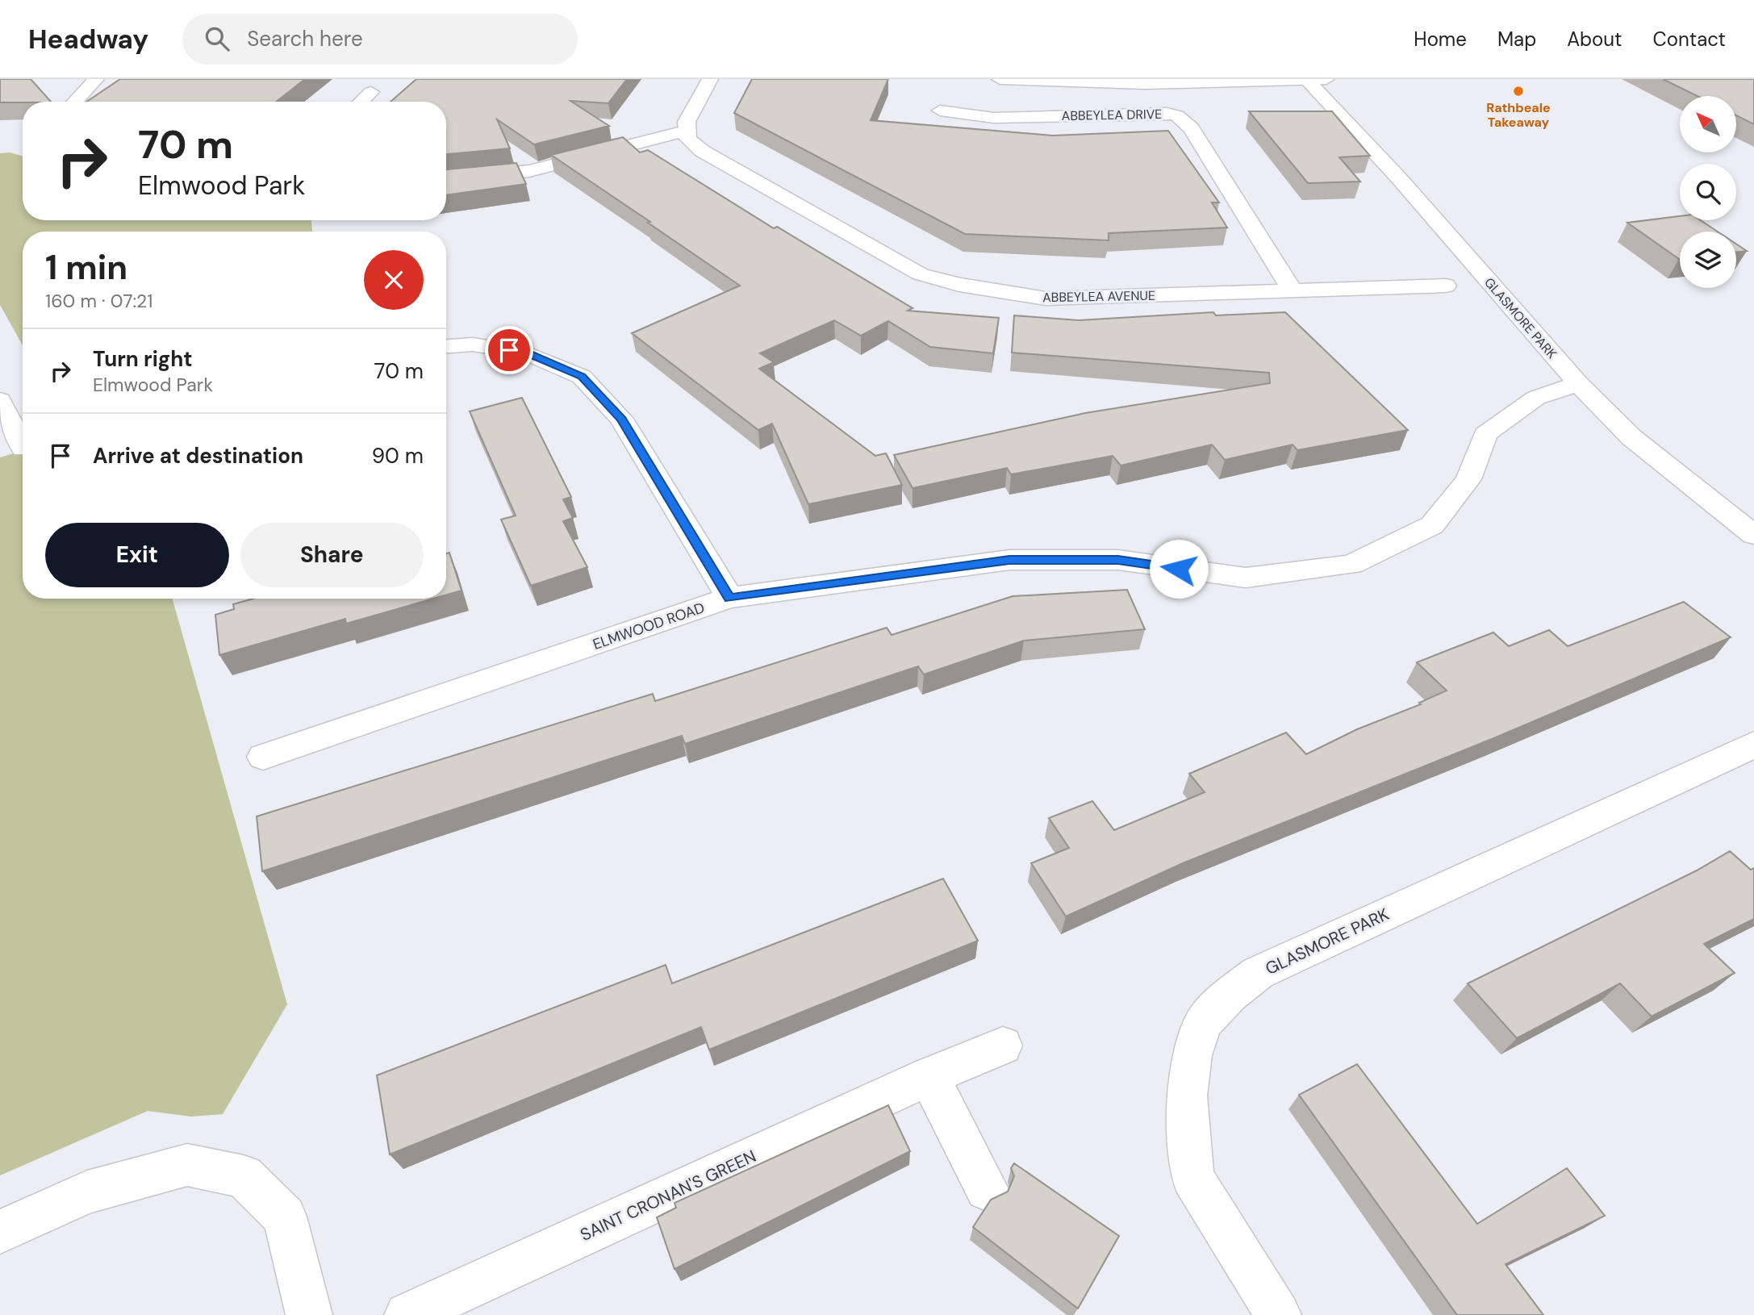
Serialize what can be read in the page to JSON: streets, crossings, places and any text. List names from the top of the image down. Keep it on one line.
{"streets":{"street":["ABBEYLEA DRIVE","ABBEYLEA AVENUE","GLASMORE PARK","ELMWOOD ROAD","SAINT CRONAN'S GREEN"]},"crossings":[["ABBEYLEA DRIVE","ABBEYLEA AVENUE"],["GLASMORE PARK","ELMWOOD ROAD"]],"places":["Rathbeale Takeaway"],"north":"top left","page":{"header":"Headway","search":"Search here","nav":["Home","Map","About","Contact"],"turn":["70 m","Elmwood Park"],"heading":["1 min","160 m · 07:21"],"list":[{"name":"Turn right","note":"Elmwood Park","value":"70 m"},{"name":"Arrive at destination","value":"90 m"}],"buttons":["Exit","Share"]}}
